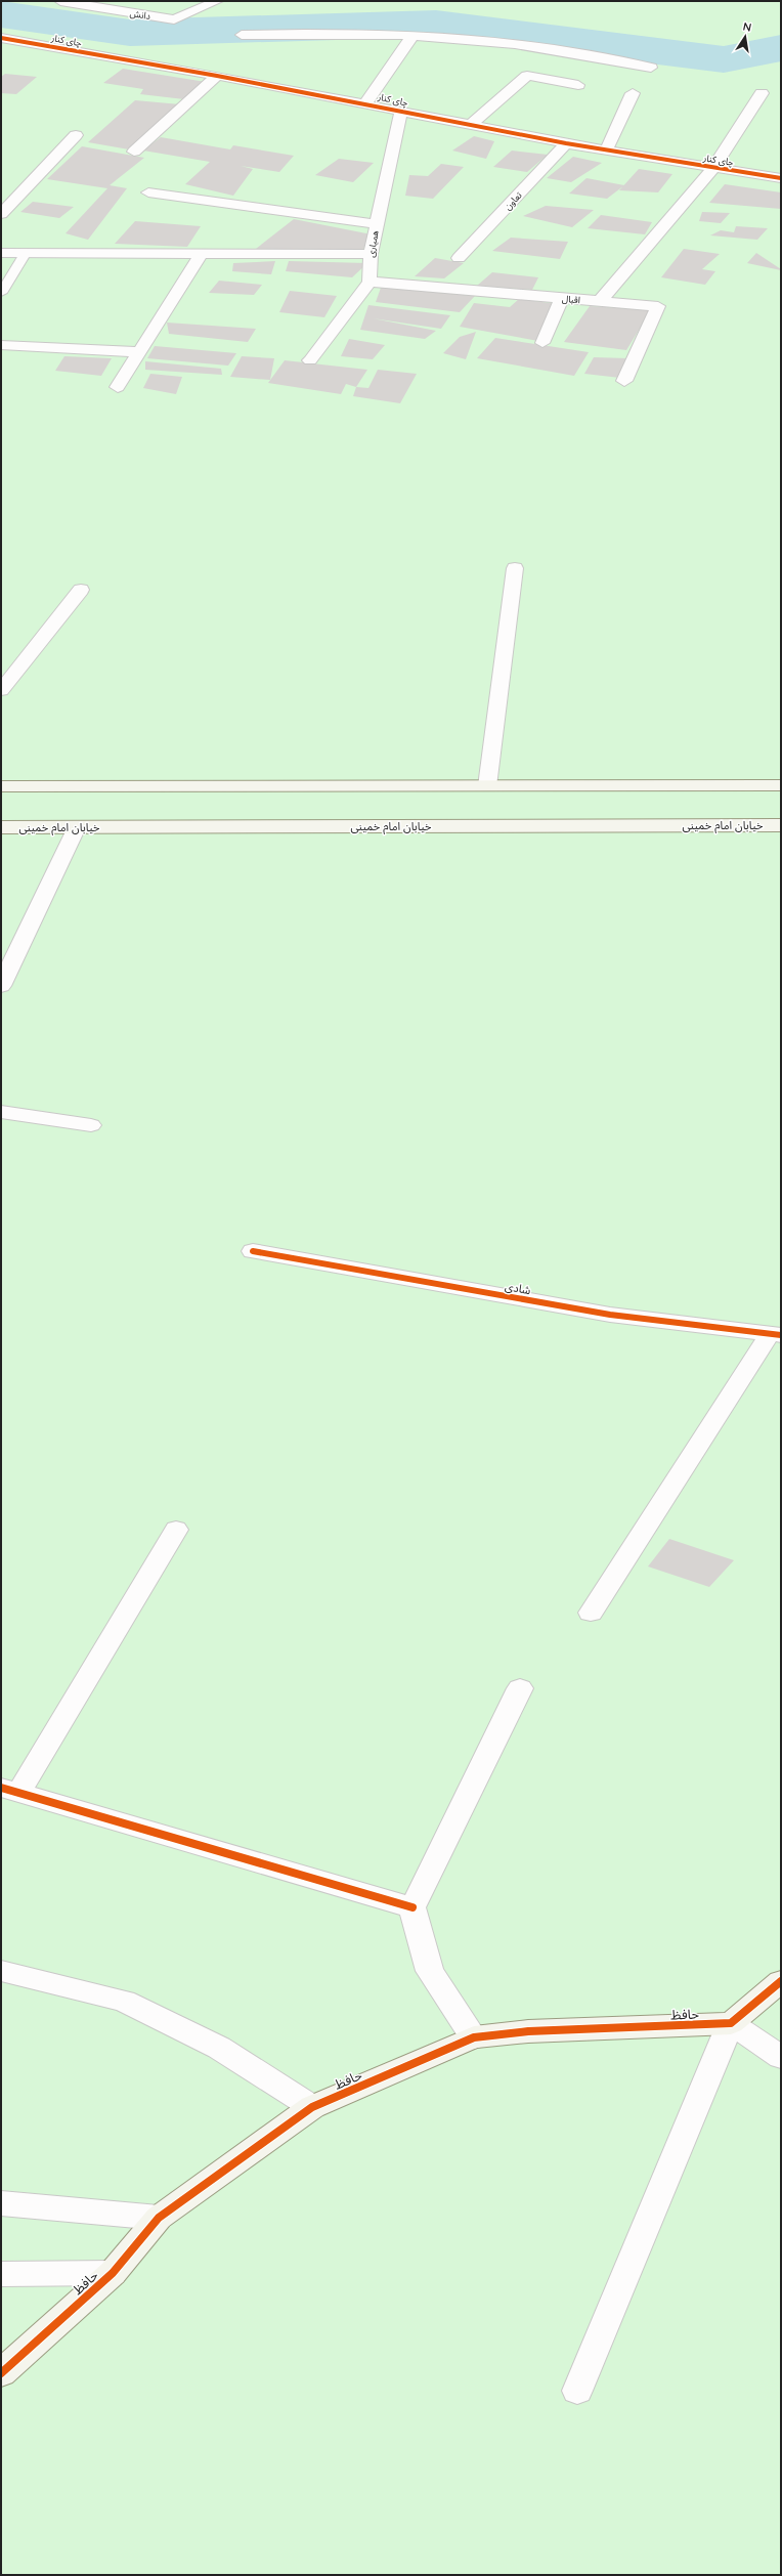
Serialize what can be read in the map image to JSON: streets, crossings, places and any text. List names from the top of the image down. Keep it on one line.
{"streets":{"main road":["خیابان امام خمینی","حافظ"],"street":["دانش","چای کنار","تعاون","همیاری","اقبال","شادی"]},"crossings":[["چای کنار","تعاون"],["چای کنار","همیاری"],["همیاری","اقبال"]],"north":"top"}
